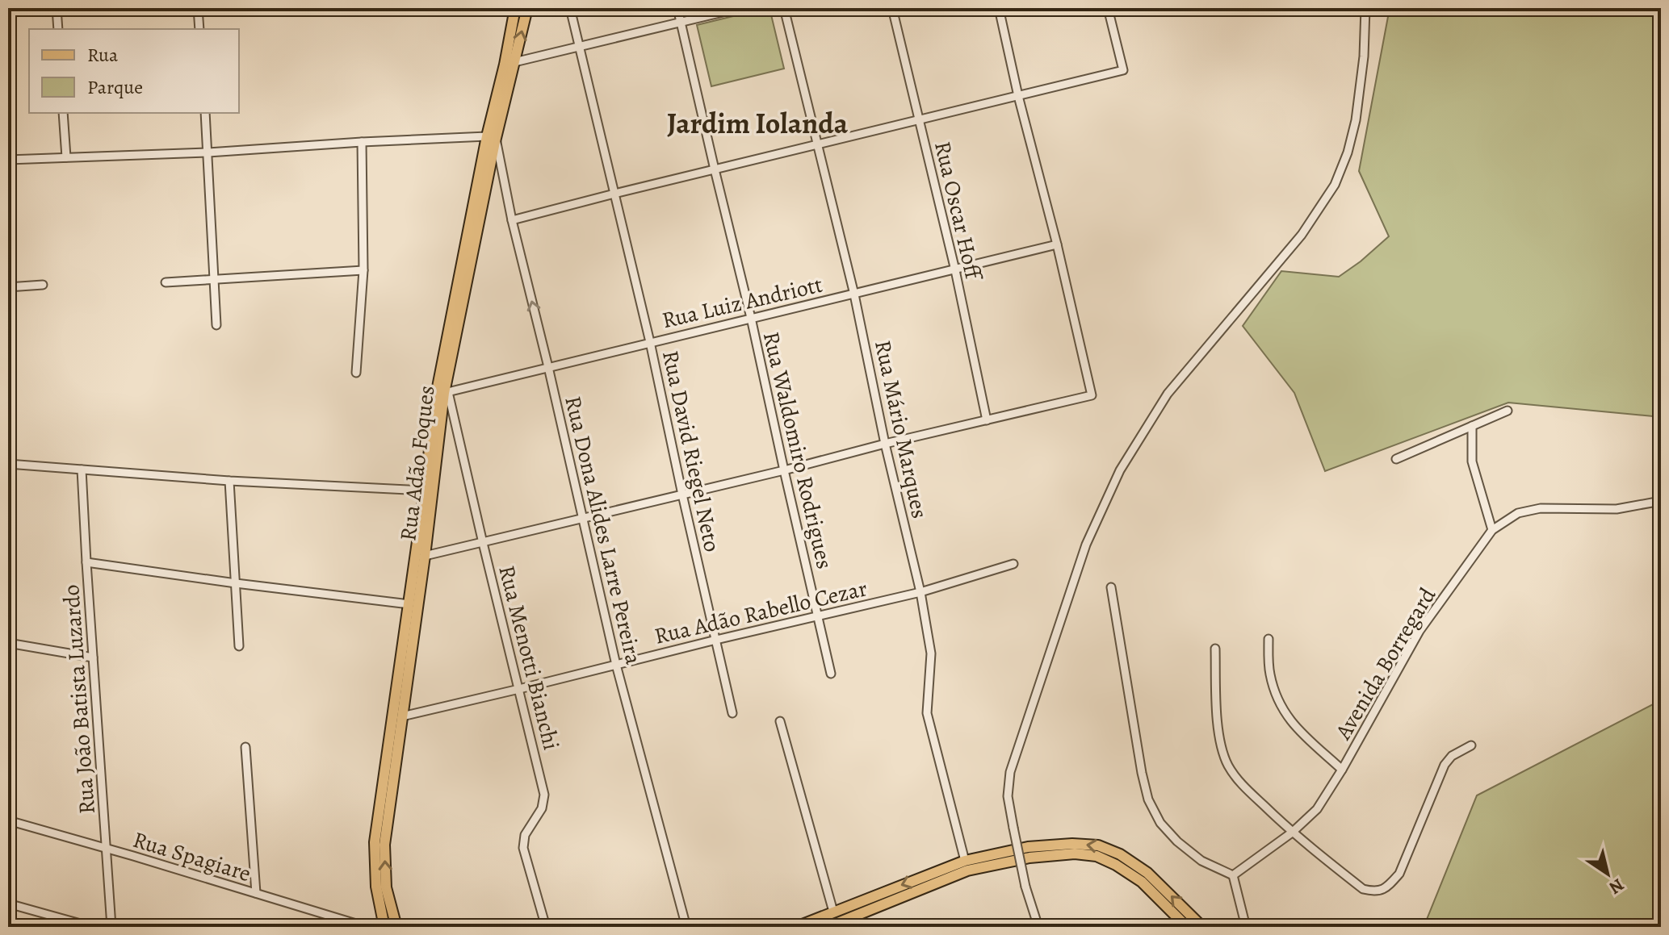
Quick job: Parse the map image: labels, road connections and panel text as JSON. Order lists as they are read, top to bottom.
{
  "streets": {
    "main road": ["Rua Adão Foques"],
    "street": [
      "Rua Oscar Hoff",
      "Rua Luiz Andriott",
      "Rua Mário Marques",
      "Rua Waldomiro Rodrigues",
      "Rua David Riegel Neto",
      "Rua Dona Alides Larre Pereira",
      "Rua Adão Rabello Cezar",
      "Rua Menotti Bianchi",
      "Avenida Borregard",
      "Rua João Batista Luzardo",
      "Rua Spagiare"
    ]
  },
  "crossings": [
    ["Rua Oscar Hoff", "Rua Luiz Andriott"],
    ["Rua Luiz Andriott", "Rua Mário Marques"],
    ["Rua Luiz Andriott", "Rua Waldomiro Rodrigues"],
    ["Rua Luiz Andriott", "Rua David Riegel Neto"],
    ["Rua Luiz Andriott", "Rua Adão Foques"],
    ["Rua Luiz Andriott", "Rua Dona Alides Larre Pereira"],
    ["Rua Luiz Andriott", "Rua Menotti Bianchi"],
    ["Rua Mário Marques", "Rua Adão Rabello Cezar"],
    ["Rua Waldomiro Rodrigues", "Rua Adão Rabello Cezar"],
    ["Rua David Riegel Neto", "Rua Adão Rabello Cezar"],
    ["Rua Adão Foques", "Rua Dona Alides Larre Pereira"],
    ["Rua Adão Foques", "Rua Adão Rabello Cezar"],
    ["Rua Adão Foques", "Rua Menotti Bianchi"],
    ["Rua Dona Alides Larre Pereira", "Rua Adão Rabello Cezar"],
    ["Rua Adão Rabello Cezar", "Rua Menotti Bianchi"],
    ["Rua João Batista Luzardo", "Rua Spagiare"]
  ],
  "districts": ["Jardim Iolanda"],
  "legend": ["Rua", "Parque"],
  "north": "bottom right"
}
